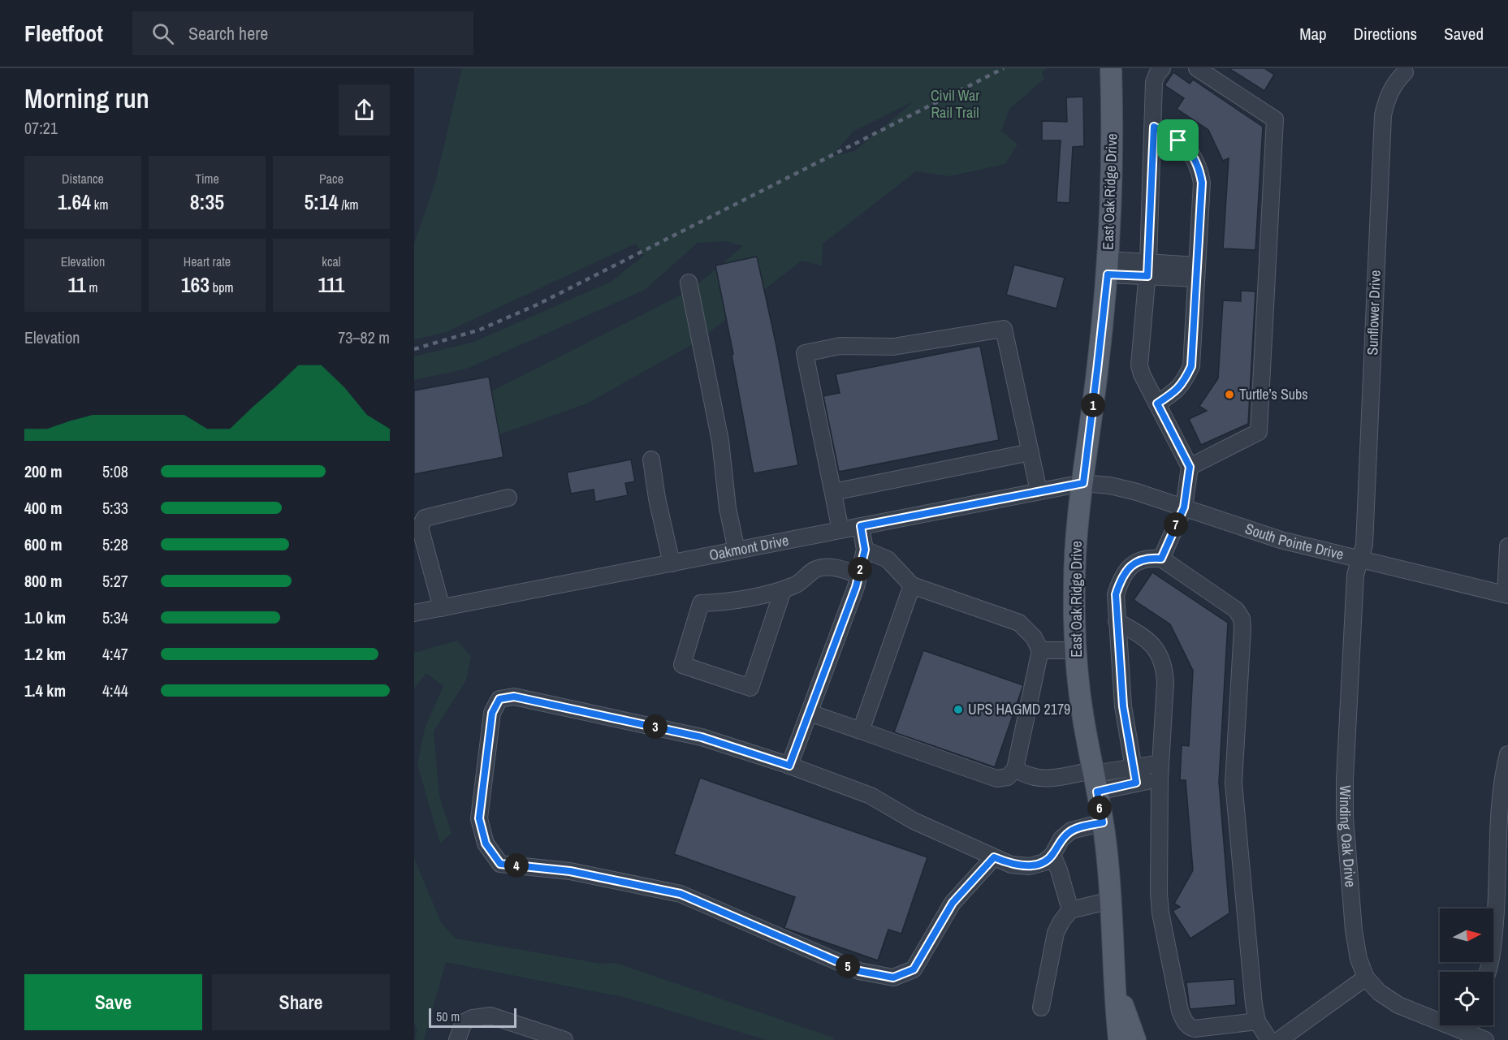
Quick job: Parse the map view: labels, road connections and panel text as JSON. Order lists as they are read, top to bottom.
{
  "streets": {
    "main road": ["East Oak Ridge Drive"],
    "street": [
      "Sunflower Drive",
      "South Pointe Drive",
      "Oakmont Drive",
      "Winding Oak Drive"
    ]
  },
  "crossings": [
    ["East Oak Ridge Drive", "South Pointe Drive"],
    ["East Oak Ridge Drive", "Oakmont Drive"],
    ["Sunflower Drive", "South Pointe Drive"],
    ["Sunflower Drive", "Winding Oak Drive"],
    ["South Pointe Drive", "Oakmont Drive"],
    ["South Pointe Drive", "Winding Oak Drive"]
  ],
  "parks": ["Civil War Rail Trail"],
  "places": ["Turtle’s Subs", "UPS HAGMD 2179"],
  "scale_bar": "50 m",
  "north": "right",
  "page": {
    "header": "Fleetfoot",
    "search": "Search here",
    "nav": ["Map", "Directions", "Saved"],
    "heading": ["Morning run", "07:21"],
    "stats": [
      ["Distance", "1.64 km"],
      ["Time", "8:35"],
      ["Pace", "5:14 /km"],
      ["Elevation", "11 m"],
      ["Heart rate", "163 bpm"],
      ["kcal", "111"]
    ],
    "chart": ["Elevation", "73–82 m"],
    "pins": [
      "1",
      "7",
      "2",
      "3",
      "6",
      "4",
      "5"
    ],
    "list": [
      {
        "name": "200 m",
        "note": "5:08"
      },
      {
        "name": "400 m",
        "note": "5:33"
      },
      {
        "name": "600 m",
        "note": "5:28"
      },
      {
        "name": "800 m",
        "note": "5:27"
      },
      {
        "name": "1.0 km",
        "note": "5:34"
      },
      {
        "name": "1.2 km",
        "note": "4:47"
      },
      {
        "name": "1.4 km",
        "note": "4:44"
      }
    ],
    "buttons": ["Save", "Share"],
    "scale": "50 m"
  }
}
